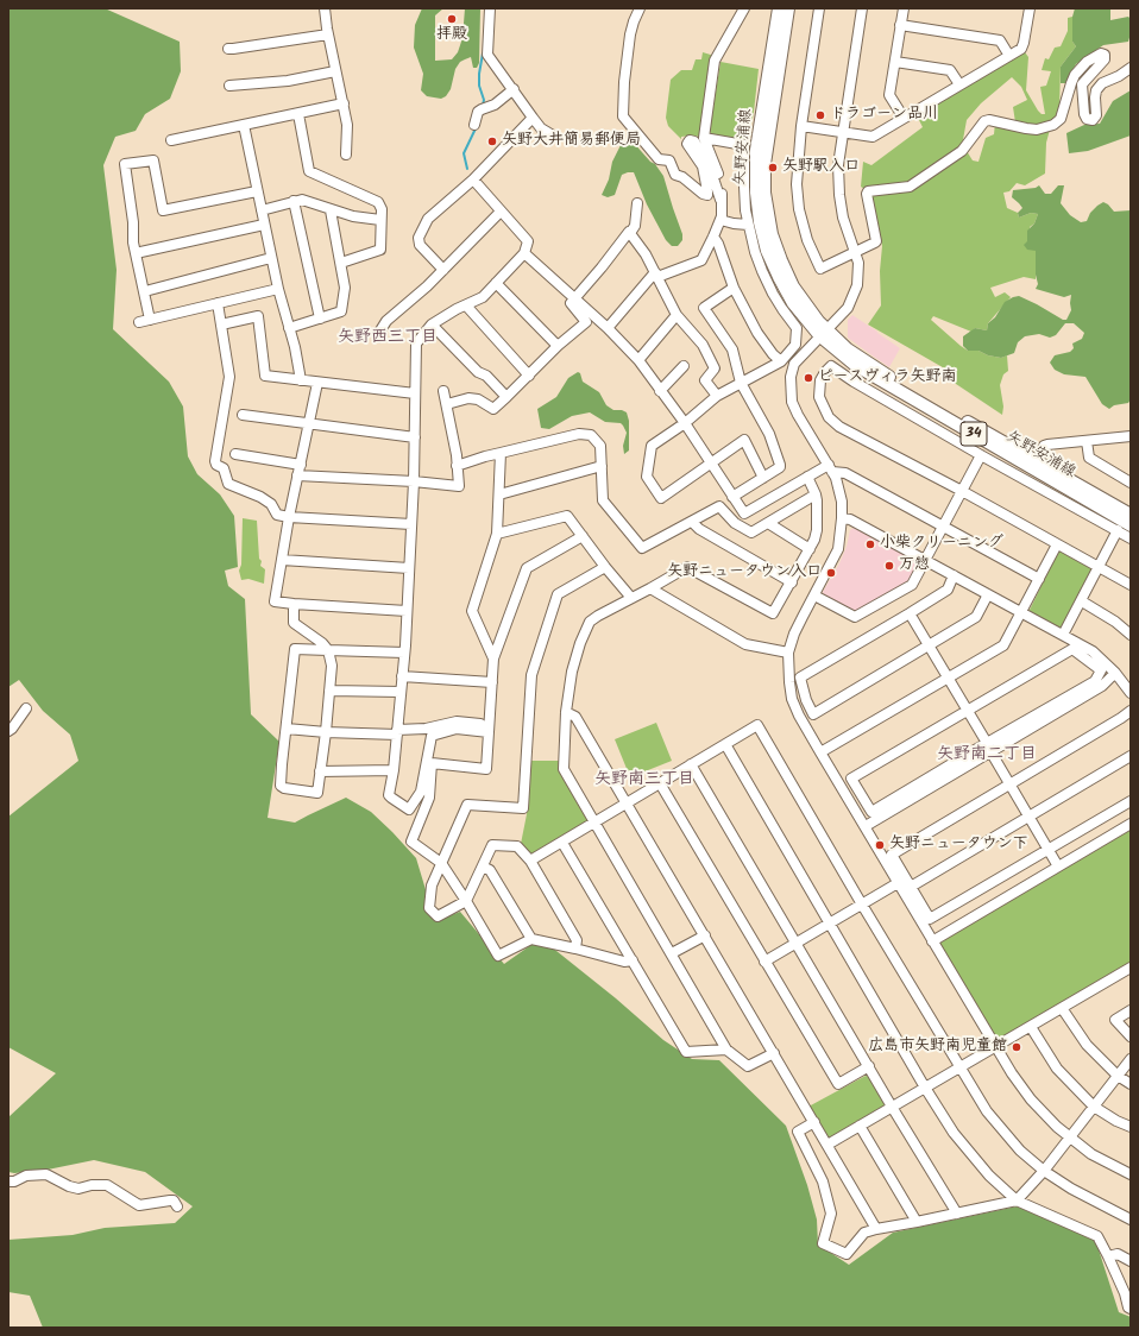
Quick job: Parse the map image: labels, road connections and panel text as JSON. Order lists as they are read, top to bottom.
{
  "streets": {
    "main road": ["矢野安浦線", "34"]
  },
  "districts": ["矢野西三丁目", "矢野南二丁目", "矢野南三丁目"],
  "places": [
    "拝殿",
    "ドラゴーン品川",
    "矢野大井簡易郵便局",
    "矢野駅入口",
    "ピースヴィラ矢野南",
    "小柴クリーニング",
    "万惣",
    "矢野ニュータウン入口",
    "矢野ニュータウン下",
    "広島市矢野南児童館"
  ]
}
